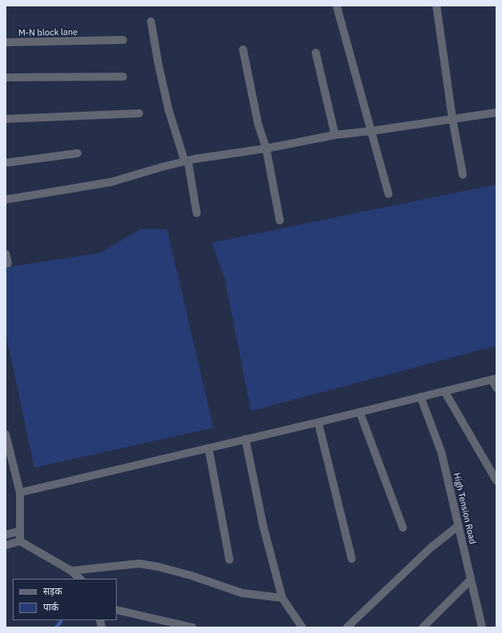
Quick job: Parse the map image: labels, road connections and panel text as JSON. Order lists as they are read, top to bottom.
{
  "streets": {
    "street": ["M-N block lane", "High Tension Road"]
  },
  "legend": ["सड़क", "पार्क"]
}
